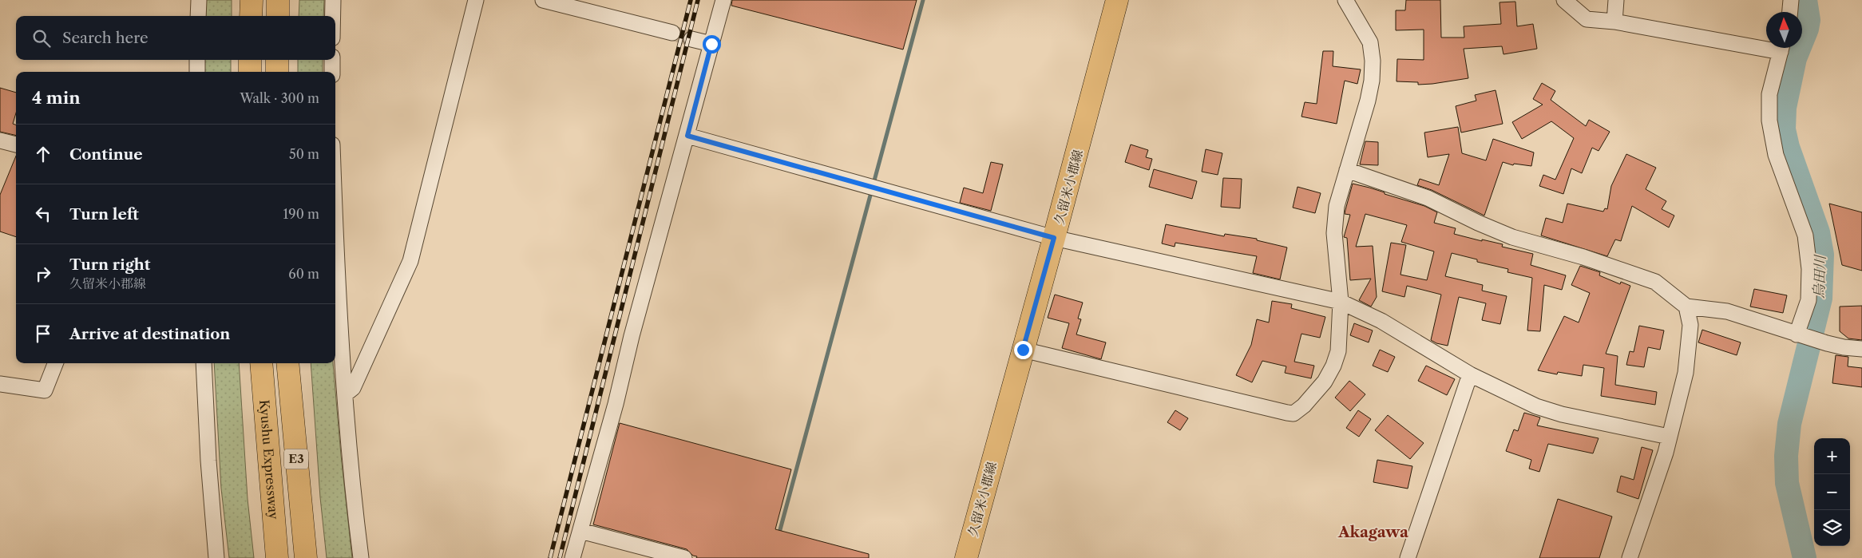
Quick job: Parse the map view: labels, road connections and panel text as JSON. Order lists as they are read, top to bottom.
{
  "streets": {
    "main road": ["久留米小郡線", "Kyushu Expressway", "E3"]
  },
  "districts": ["Akagawa"],
  "water": ["烏田川"],
  "north": "top",
  "page": {
    "search": "Search here",
    "heading": ["4 min", "Walk · 300 m"],
    "list": [
      ["Continue", "50 m"],
      ["Turn left", "190 m"],
      ["Turn right", "久留米小郡線", "60 m"],
      "Arrive at destination"
    ],
    "map_buttons": ["+", "−"]
  }
}
